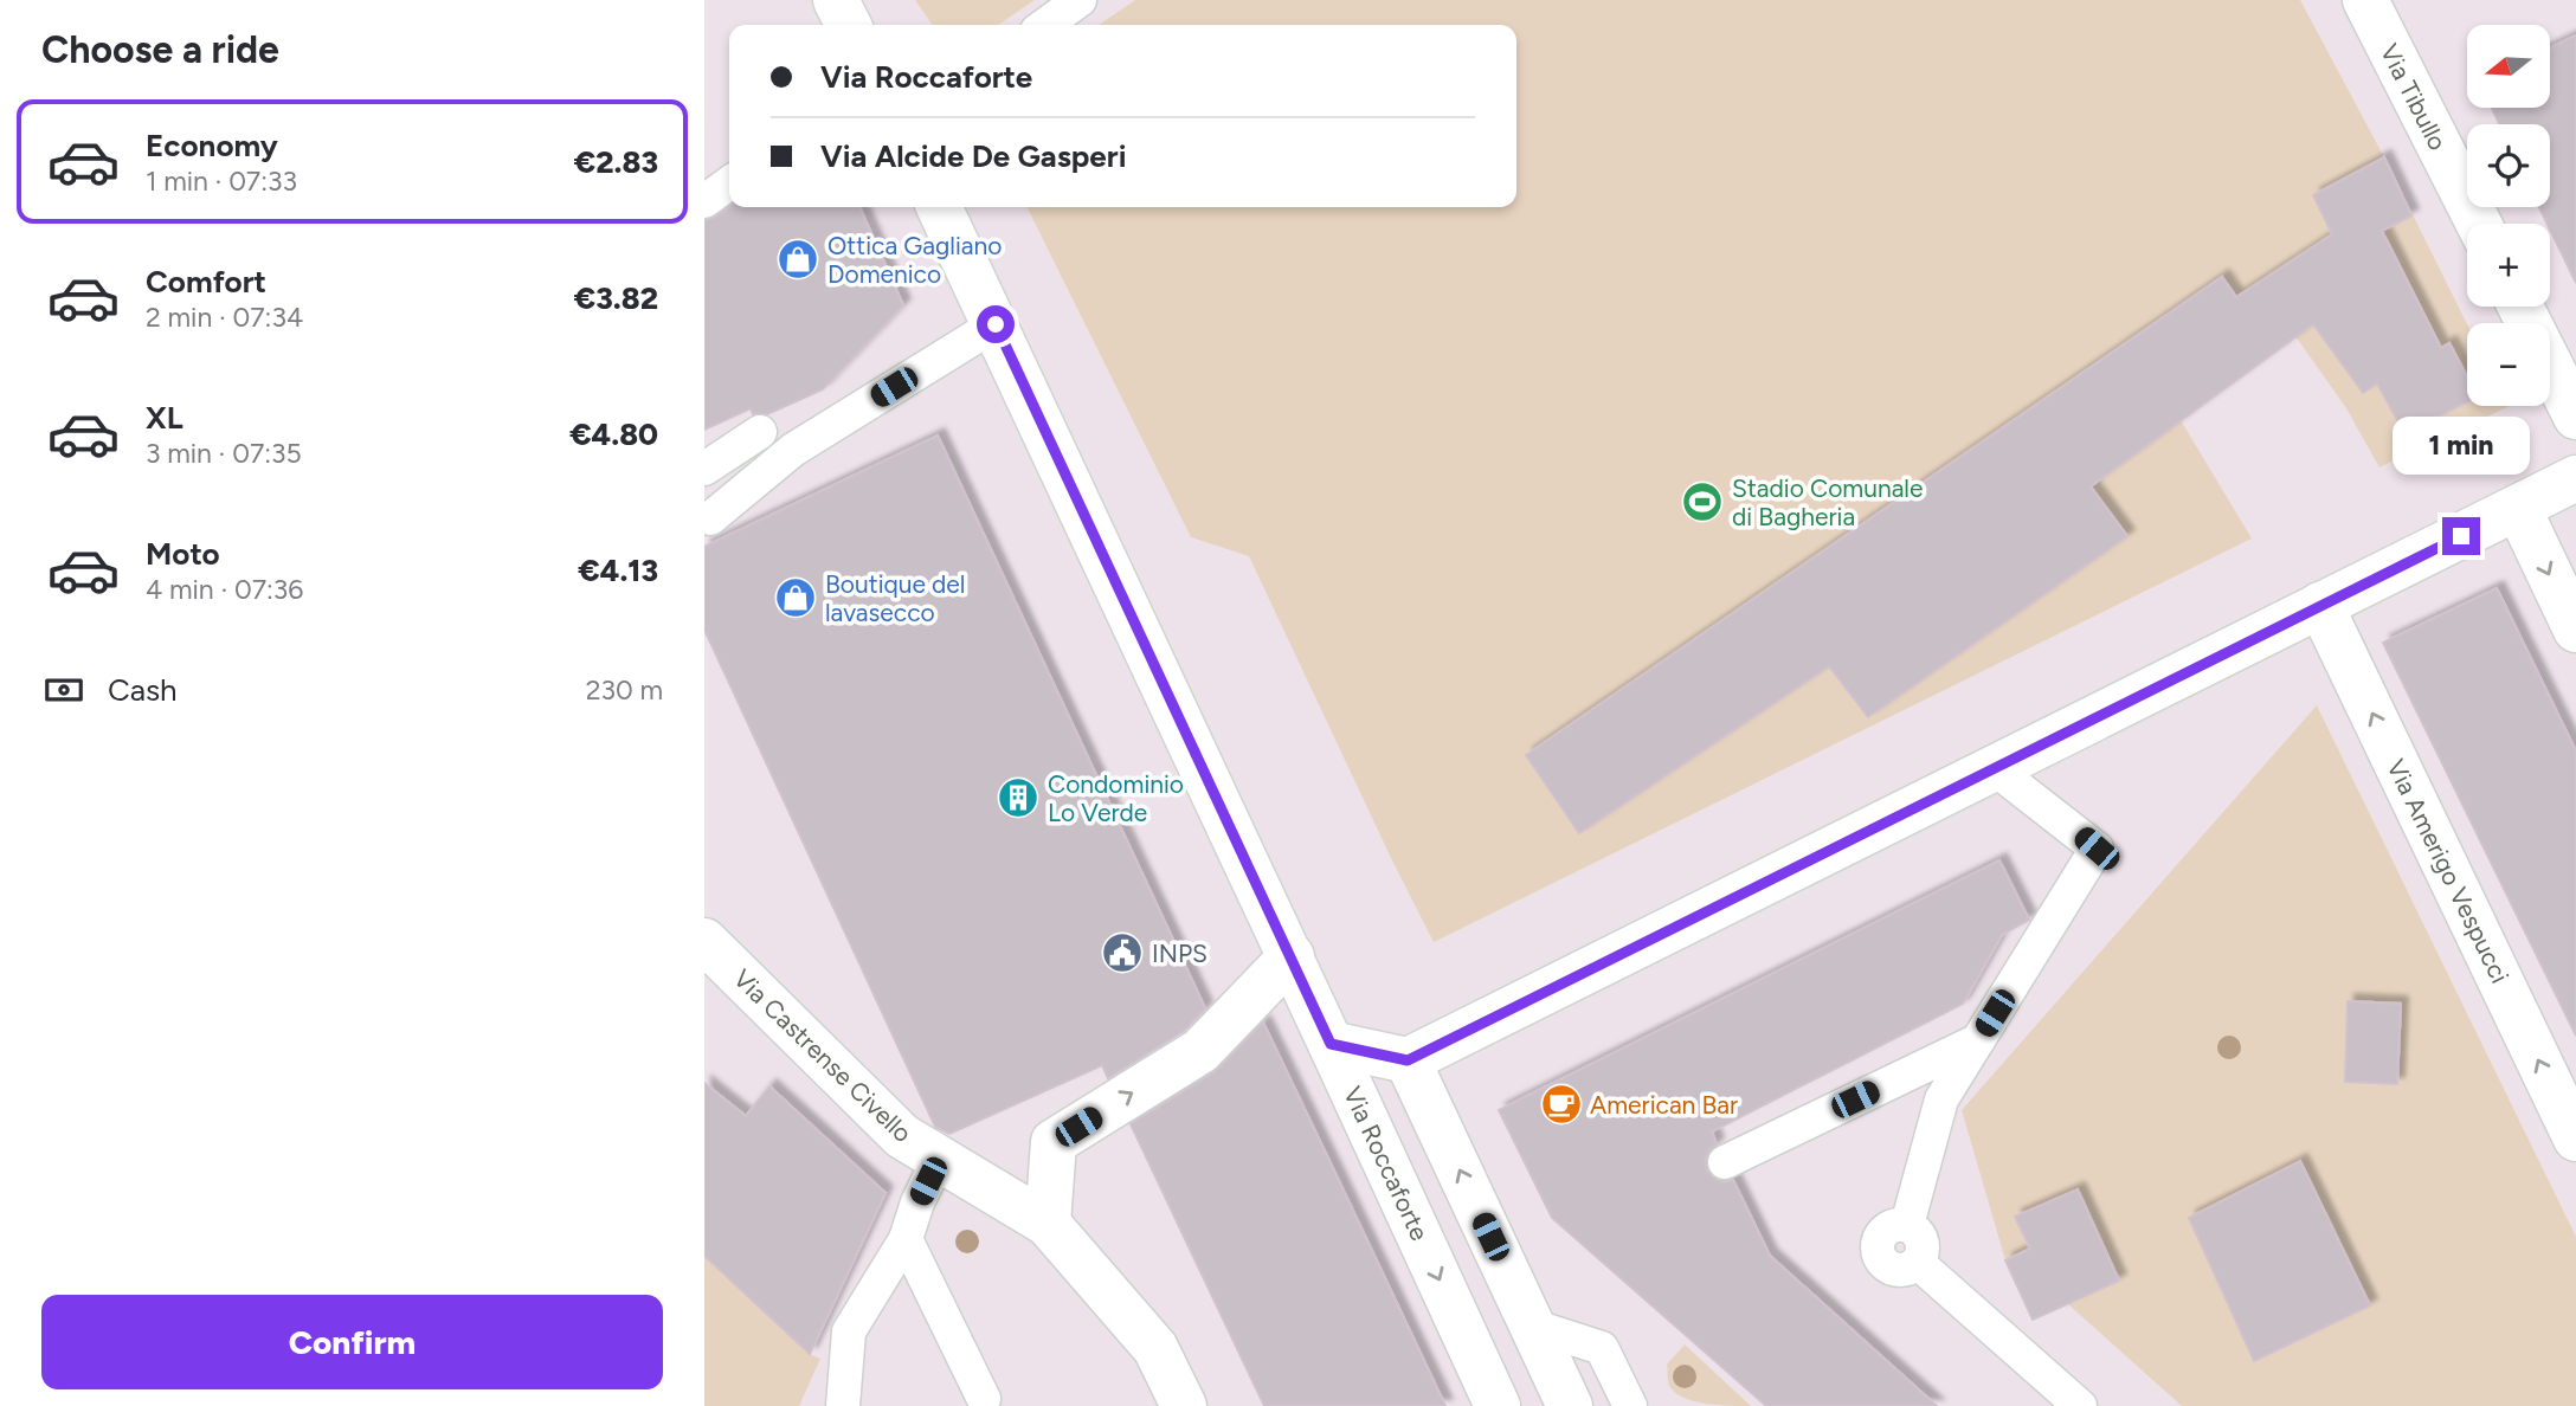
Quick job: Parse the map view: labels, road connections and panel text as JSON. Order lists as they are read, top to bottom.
{
  "streets": {
    "street": [
      "Via Tibullo",
      "Via Amerigo Vespucci",
      "Via Castrense Civello",
      "Via Roccaforte"
    ]
  },
  "one_way": ["Via Amerigo Vespucci"],
  "places": {
    "shop": ["Ottica Gagliano Domenico", "Boutique del lavasecco"],
    "sports": ["Stadio Comunale di Bagheria"],
    "building": ["Condominio Lo Verde"],
    "public building": ["INPS"],
    "cafe": ["American Bar"]
  },
  "north": "left",
  "page": {
    "heading": "Choose a ride",
    "map_buttons": ["+", "−"],
    "banner": ["Via Roccaforte", "Via Alcide De Gasperi"],
    "list": [
      {
        "name": "Economy",
        "note": "1 min · 07:33",
        "value": "€2.83"
      },
      {
        "name": "Comfort",
        "note": "2 min · 07:34",
        "value": "€3.82"
      },
      {
        "name": "XL",
        "note": "3 min · 07:35",
        "value": "€4.80"
      },
      {
        "name": "Moto",
        "note": "4 min · 07:36",
        "value": "€4.13"
      }
    ],
    "bubble": "1 min",
    "pay": ["Cash", "230 m"],
    "buttons": "Confirm"
  }
}
